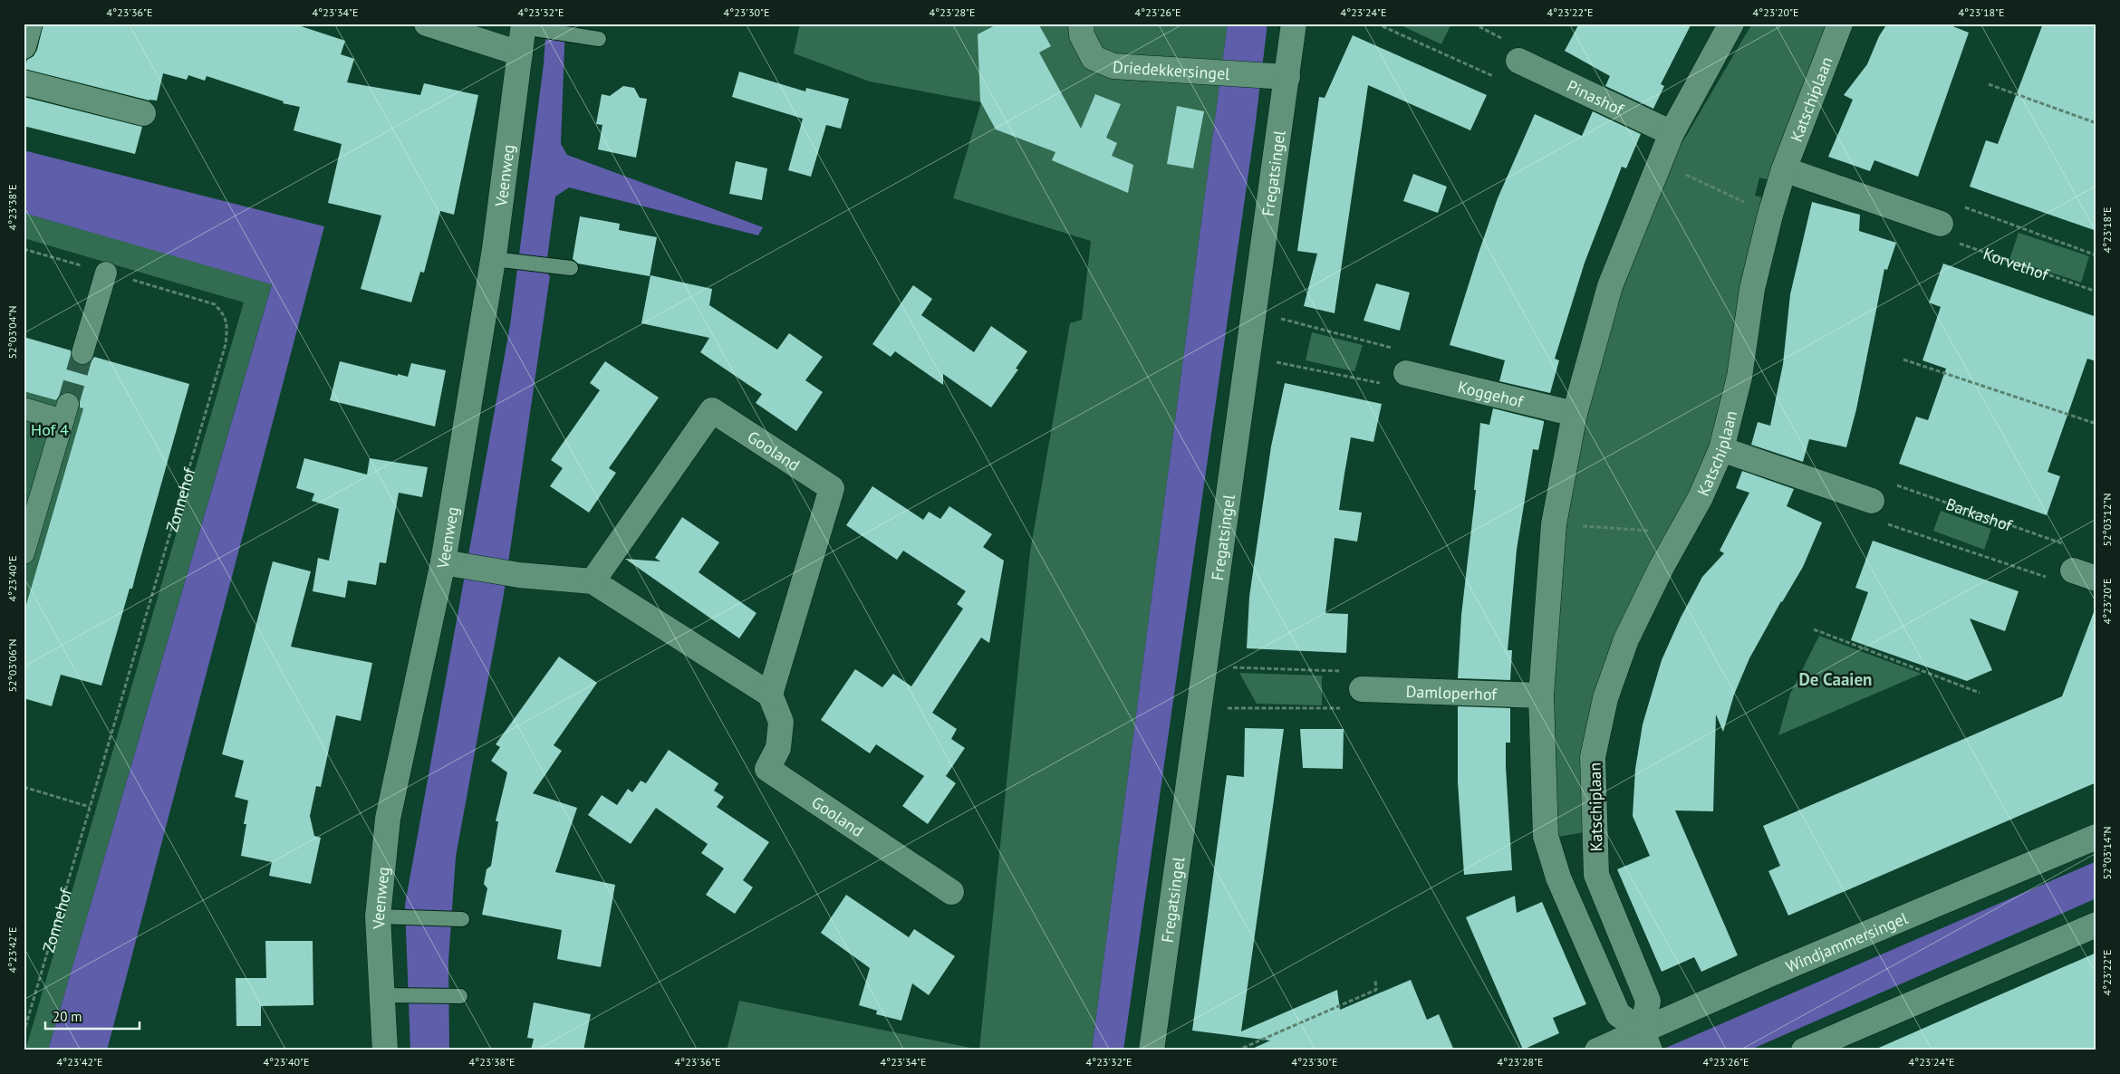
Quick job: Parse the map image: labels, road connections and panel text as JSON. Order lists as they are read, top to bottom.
{
  "streets": {
    "street": [
      "Driedekkersingel",
      "Pinashof",
      "Katschiplaan",
      "Fregatsingel",
      "Veenweg",
      "Koggehof",
      "Gooland",
      "Damloperhof",
      "Windjammersingel"
    ],
    "path": ["Korvethof", "Zonnehof", "Barkashof"]
  },
  "crossings": [
    ["Driedekkersingel", "Fregatsingel"],
    ["Katschiplaan", "Windjammersingel"]
  ],
  "districts": ["De Caaien"],
  "parks": ["Hof 4"],
  "scale_bar": "20 m",
  "coordinates": [
    "4°23'36\"E",
    "4°23'34\"E",
    "4°23'32\"E",
    "4°23'30\"E",
    "4°23'28\"E",
    "4°23'26\"E",
    "4°23'24\"E",
    "4°23'22\"E",
    "4°23'20\"E",
    "4°23'18\"E",
    "4°23'38\"E",
    "52°03'04\"N",
    "52°03'12\"N",
    "4°23'40\"E",
    "52°03'06\"N",
    "52°03'14\"N",
    "4°23'42\"E"
  ]
}
